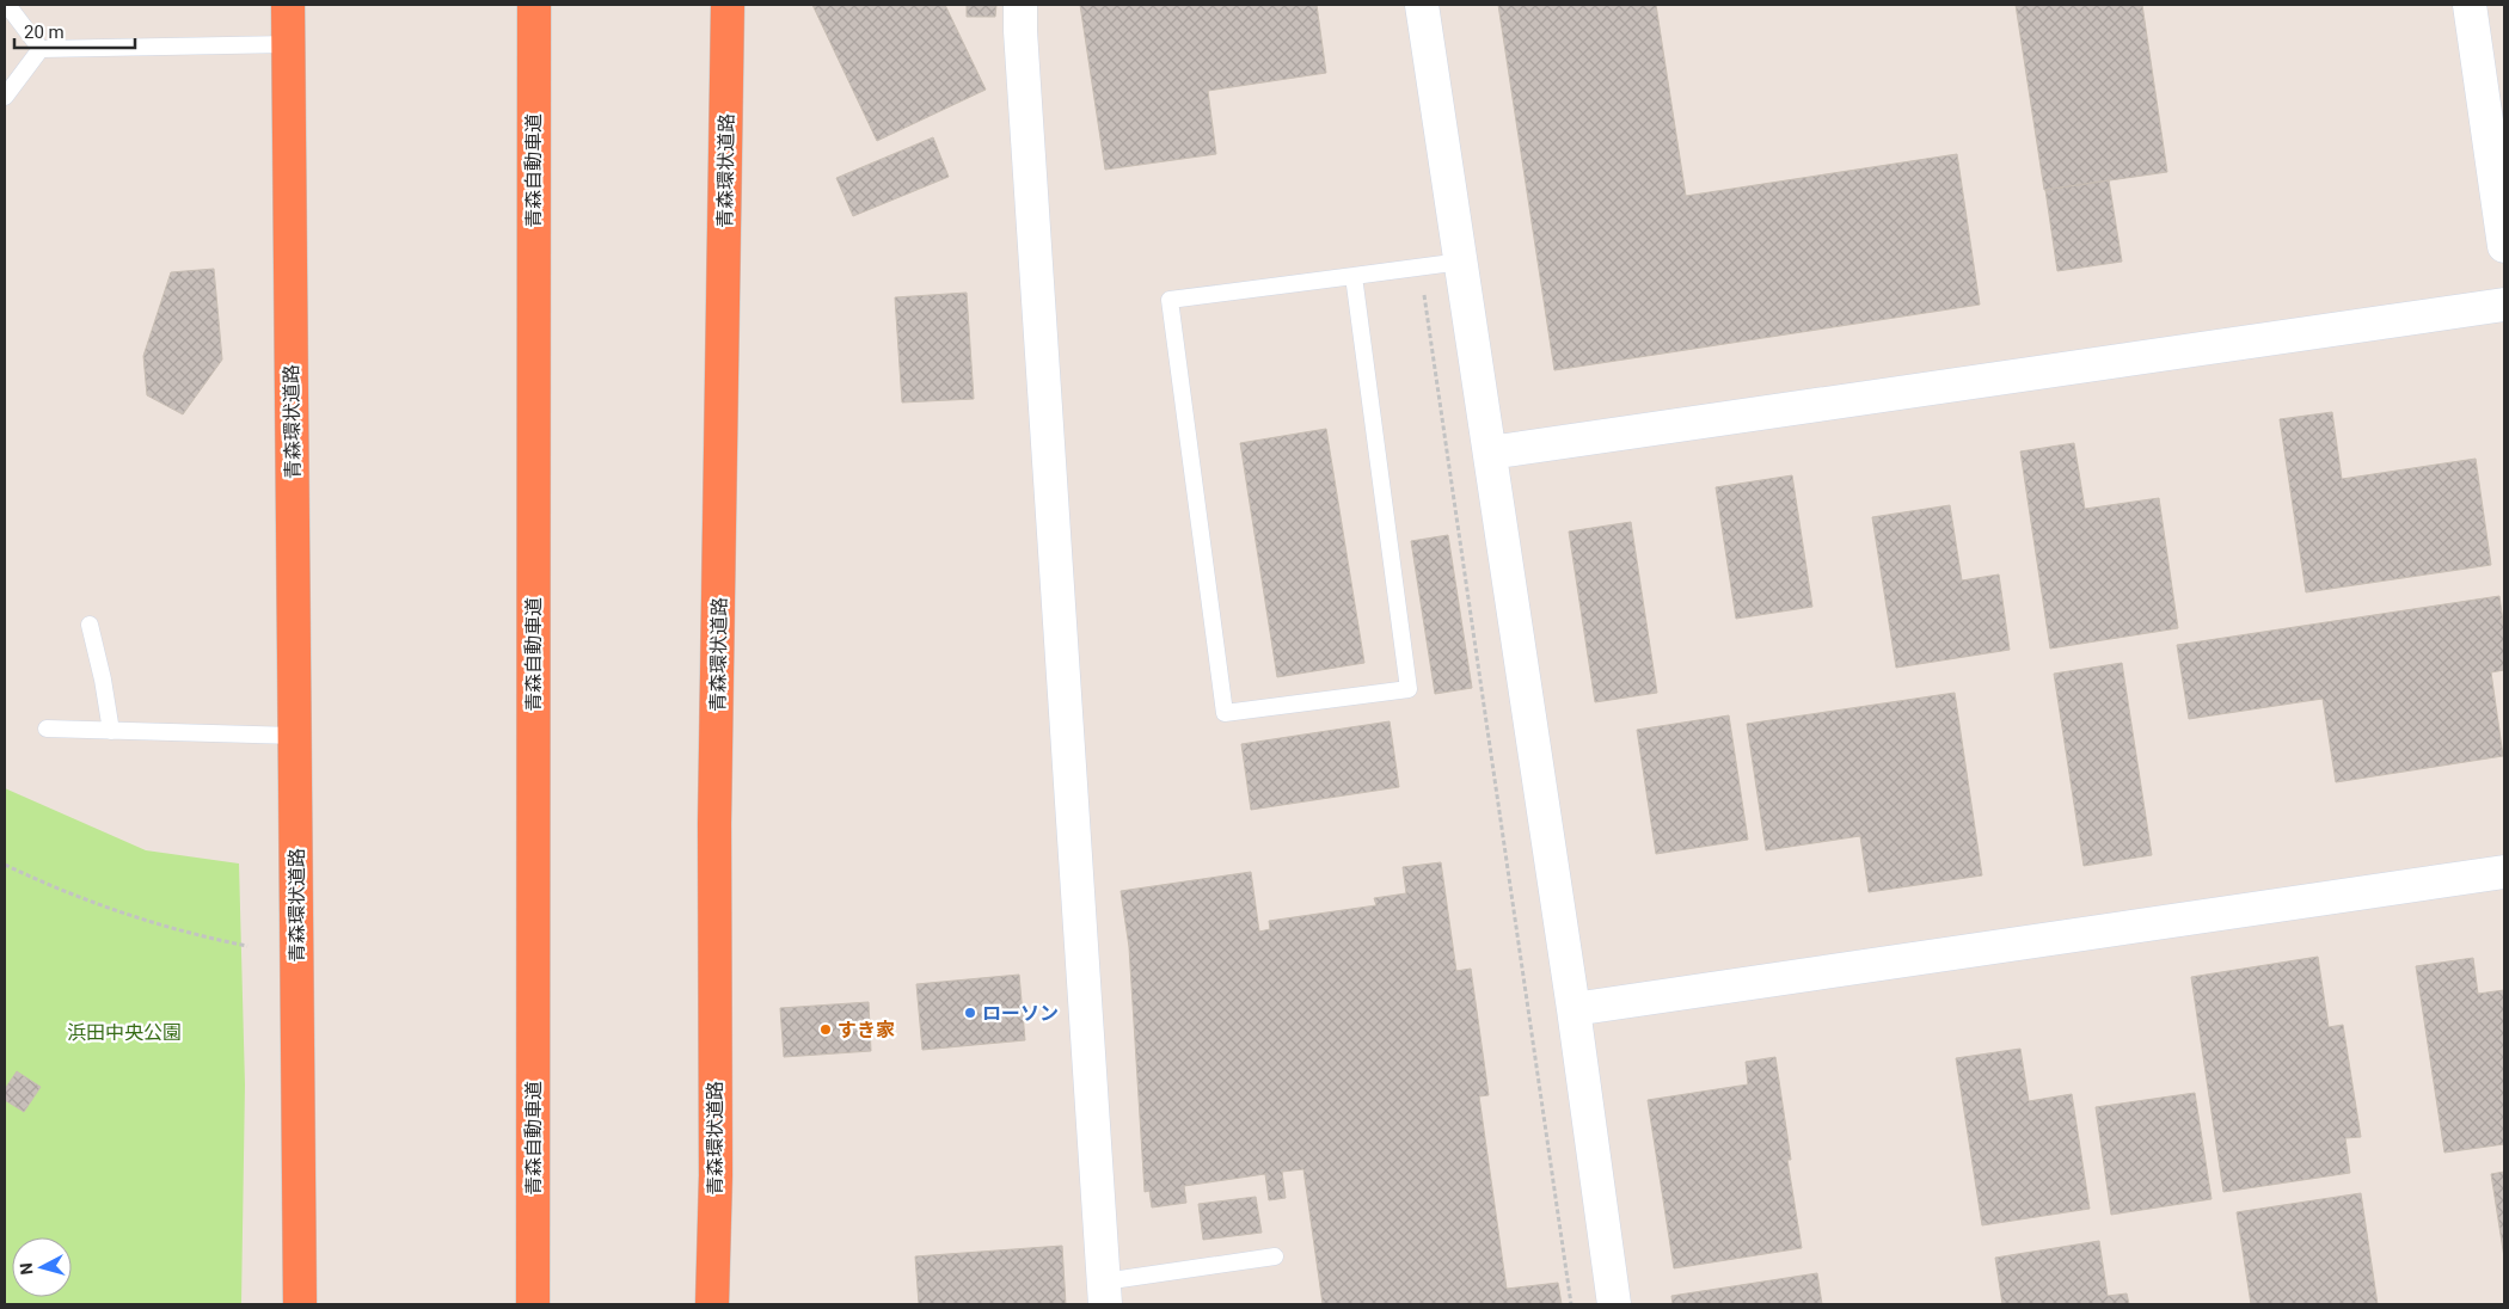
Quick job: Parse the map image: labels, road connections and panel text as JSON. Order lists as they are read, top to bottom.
{
  "streets": {
    "highway": ["青森自動車道", "青森環状道路"]
  },
  "parks": ["浜田中央公園"],
  "places": ["ローソン", "すき家"],
  "scale_bar": "20 m",
  "north": "left"
}
